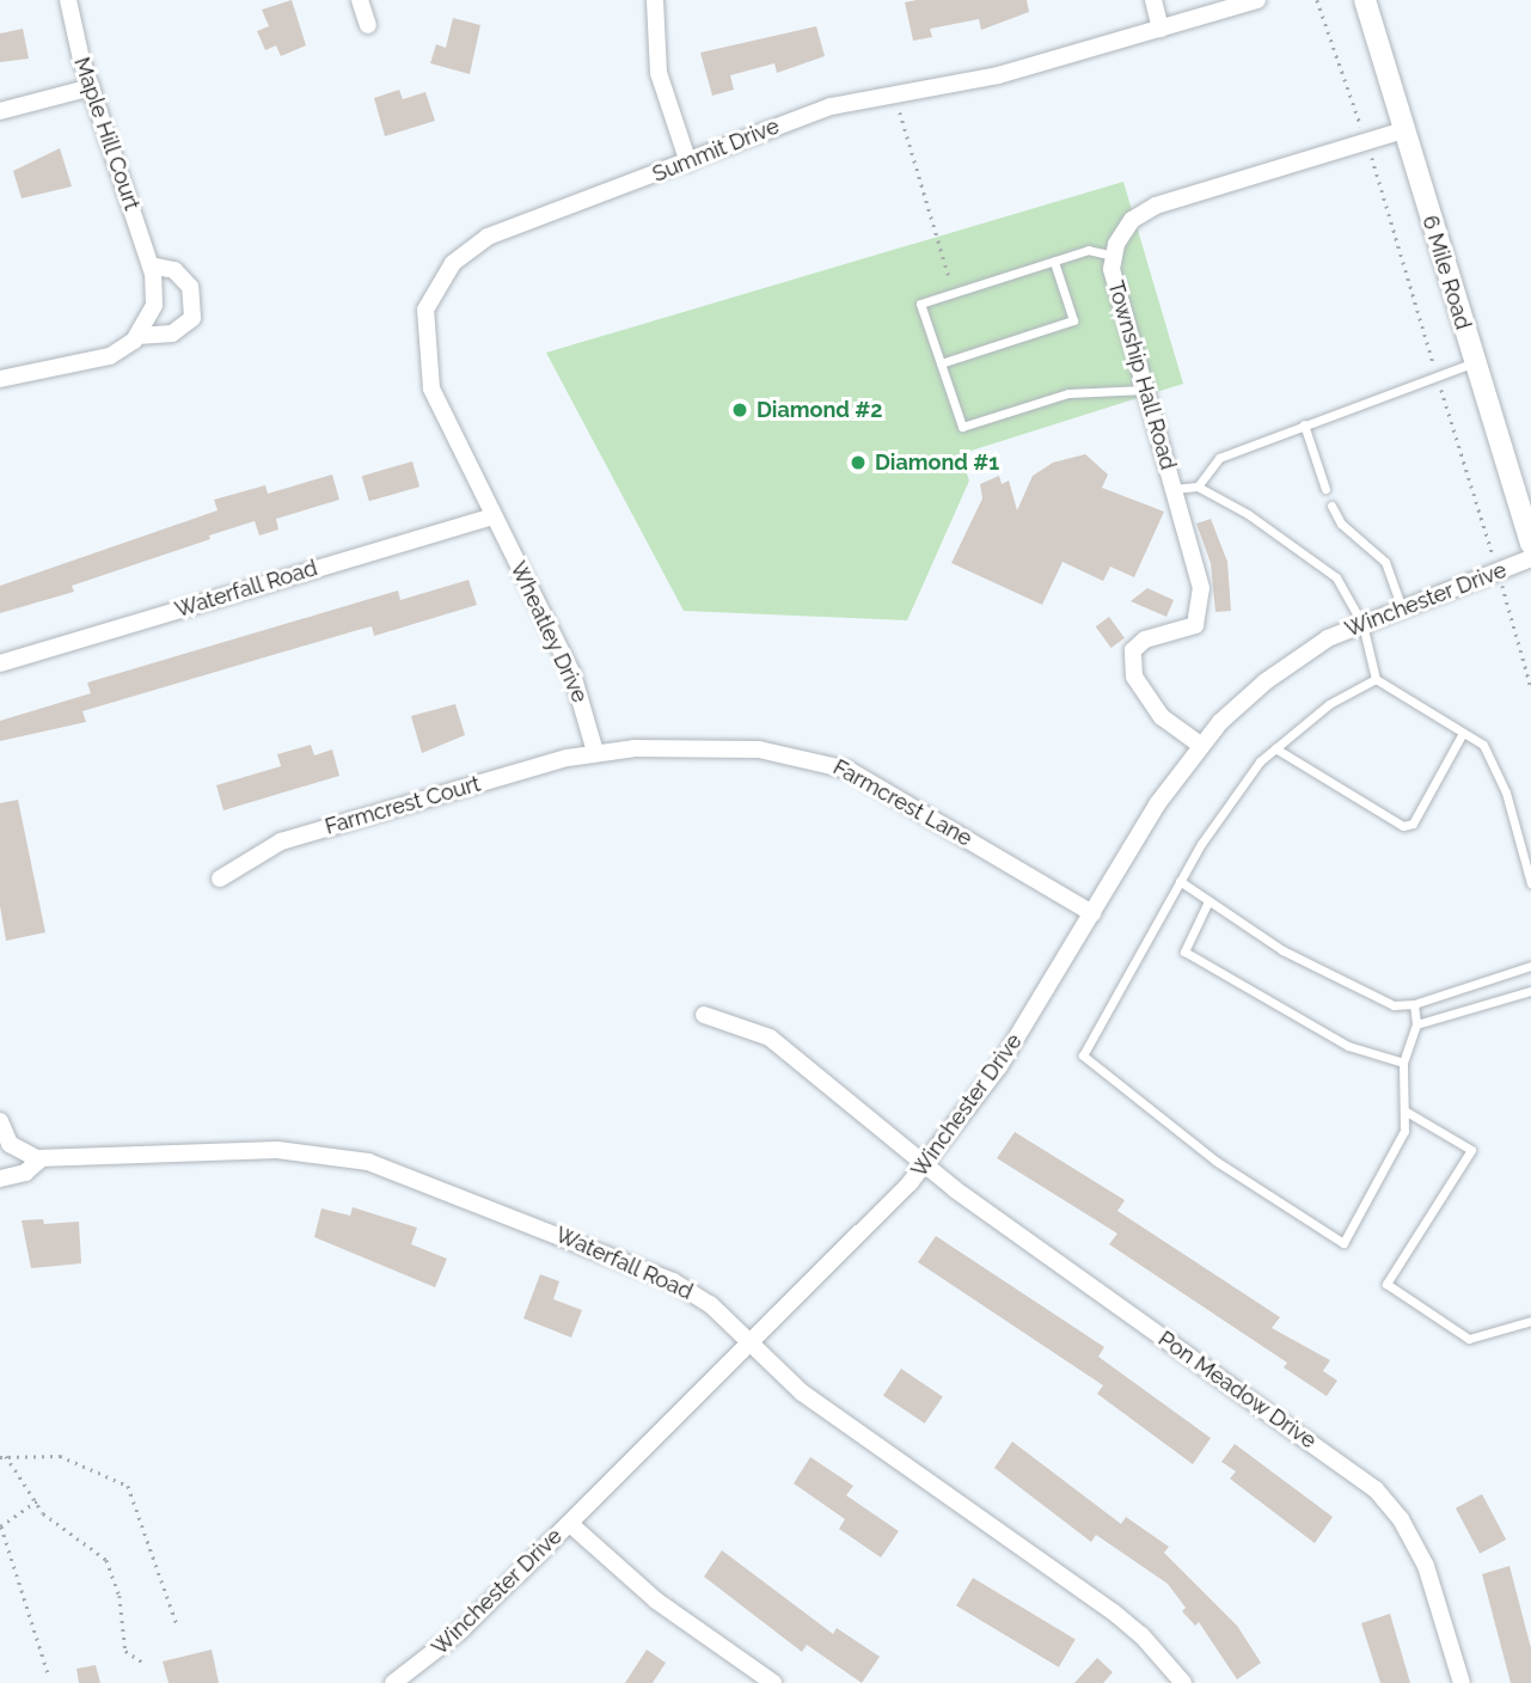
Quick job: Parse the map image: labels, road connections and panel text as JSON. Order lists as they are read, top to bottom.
{
  "streets": {
    "street": [
      "Maple Hill Court",
      "Summit Drive",
      "6 Mile Road",
      "Township Hall Road",
      "Waterfall Road",
      "Winchester Drive",
      "Wheatley Drive",
      "Farmcrest Lane",
      "Farmcrest Court",
      "Pon Meadow Drive"
    ]
  },
  "crossings": [
    ["Summit Drive", "Waterfall Road"],
    ["Summit Drive", "Wheatley Drive"],
    ["6 Mile Road", "Township Hall Road"],
    ["Township Hall Road", "Winchester Drive"],
    ["Waterfall Road", "Winchester Drive"],
    ["Waterfall Road", "Wheatley Drive"],
    ["Winchester Drive", "Farmcrest Lane"],
    ["Winchester Drive", "Pon Meadow Drive"],
    ["Wheatley Drive", "Farmcrest Lane"],
    ["Wheatley Drive", "Farmcrest Court"],
    ["Farmcrest Lane", "Farmcrest Court"]
  ],
  "places": ["Diamond #2", "Diamond #1"]
}
